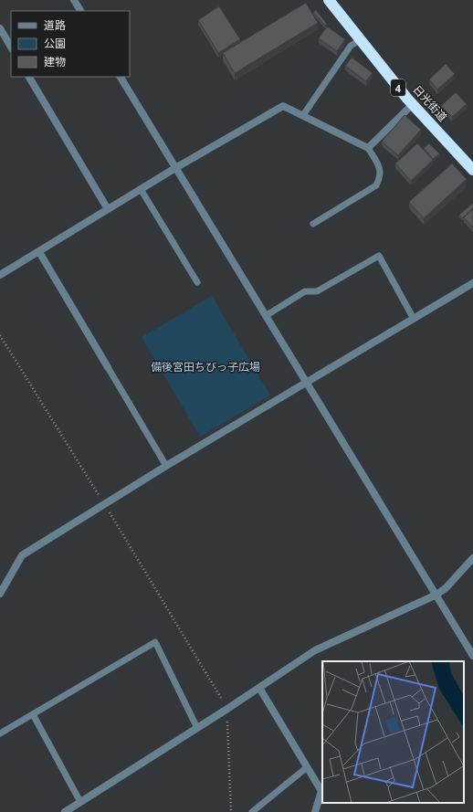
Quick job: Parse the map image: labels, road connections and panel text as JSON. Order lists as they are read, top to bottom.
{
  "streets": {
    "highway": ["4", "日光街道"]
  },
  "parks": ["備後宮田ちびっ子広場"],
  "legend": ["道路", "公園", "建物"]
}
